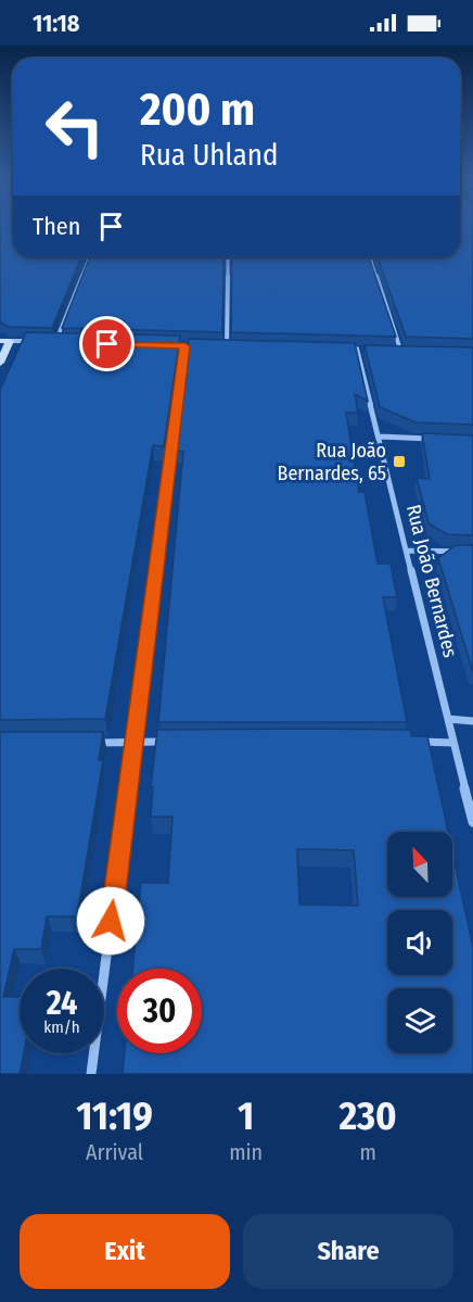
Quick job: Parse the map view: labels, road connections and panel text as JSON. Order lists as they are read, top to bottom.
{
  "streets": {
    "street": ["Rua João Bernardes"]
  },
  "places": {
    "transit": ["Rua João Bernardes, 65"]
  },
  "north": "top left",
  "page": {
    "status": "11:18",
    "turn": ["200 m", "Rua Uhland"],
    "then": "Then",
    "speed": "24 km/h",
    "limit": "30",
    "eta": [
      "11:19",
      "Arrival",
      "1",
      "min",
      "230",
      "m"
    ],
    "buttons": ["Exit", "Share"]
  }
}
